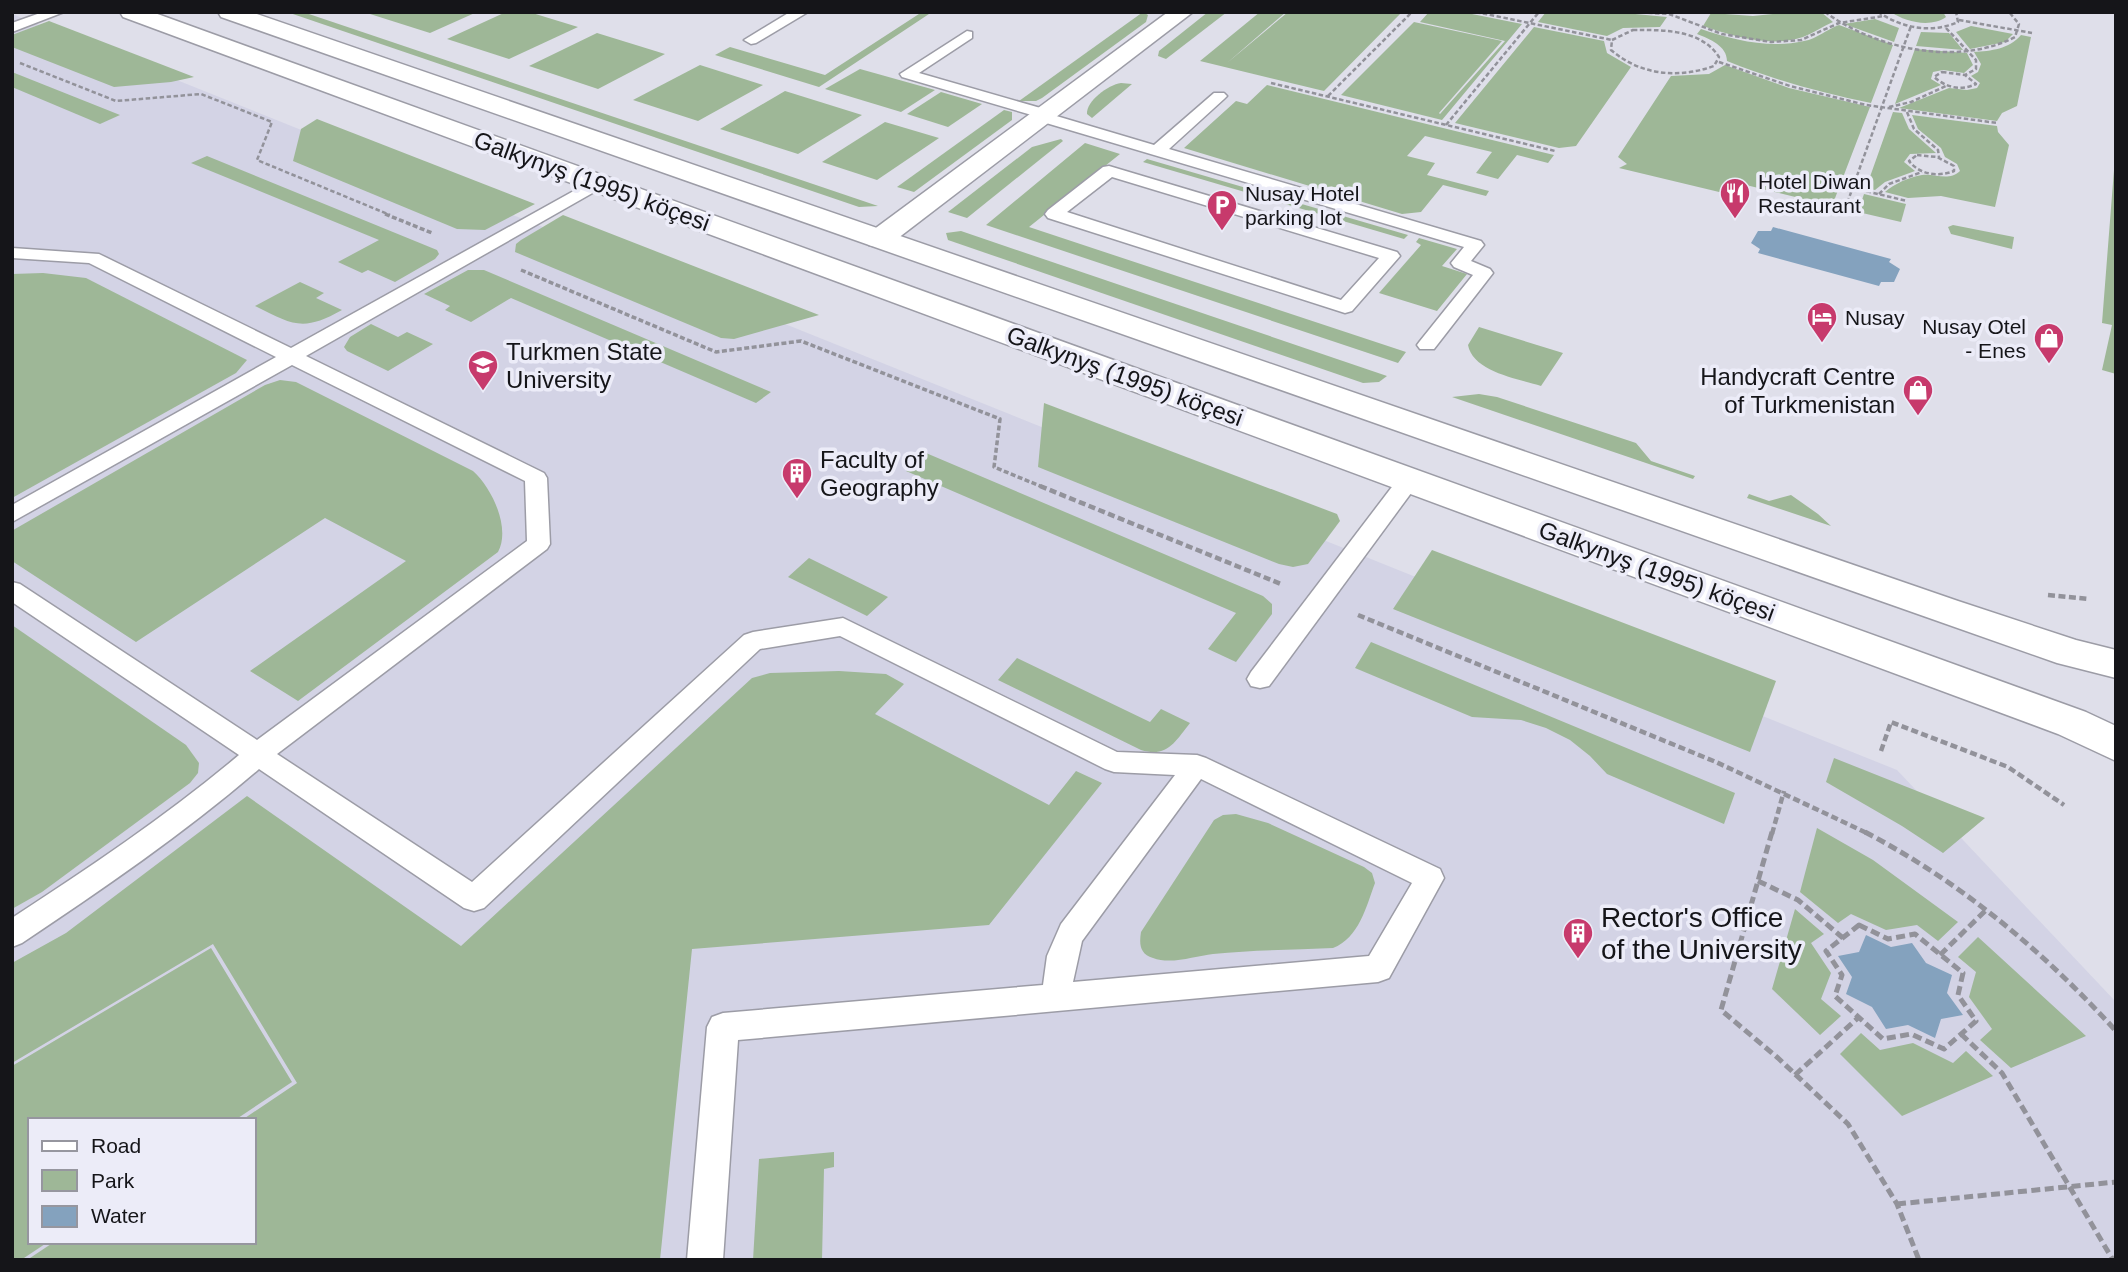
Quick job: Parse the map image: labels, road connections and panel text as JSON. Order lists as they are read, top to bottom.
{
  "streets": {
    "main road": ["Galkynyş (1995) köçesi"]
  },
  "places": {
    "restaurant": ["Hotel Diwan Restaurant"],
    "parking": ["Nusay Hotel parking lot"],
    "hotel": ["Nusay"],
    "shop": ["Nusay Otel - Enes", "Handycraft Centre of Turkmenistan"],
    "school or university": ["Turkmen State University"],
    "building": ["Faculty of Geography", "Rector's Office of the University"]
  },
  "legend": ["Road", "Park", "Water"]
}
